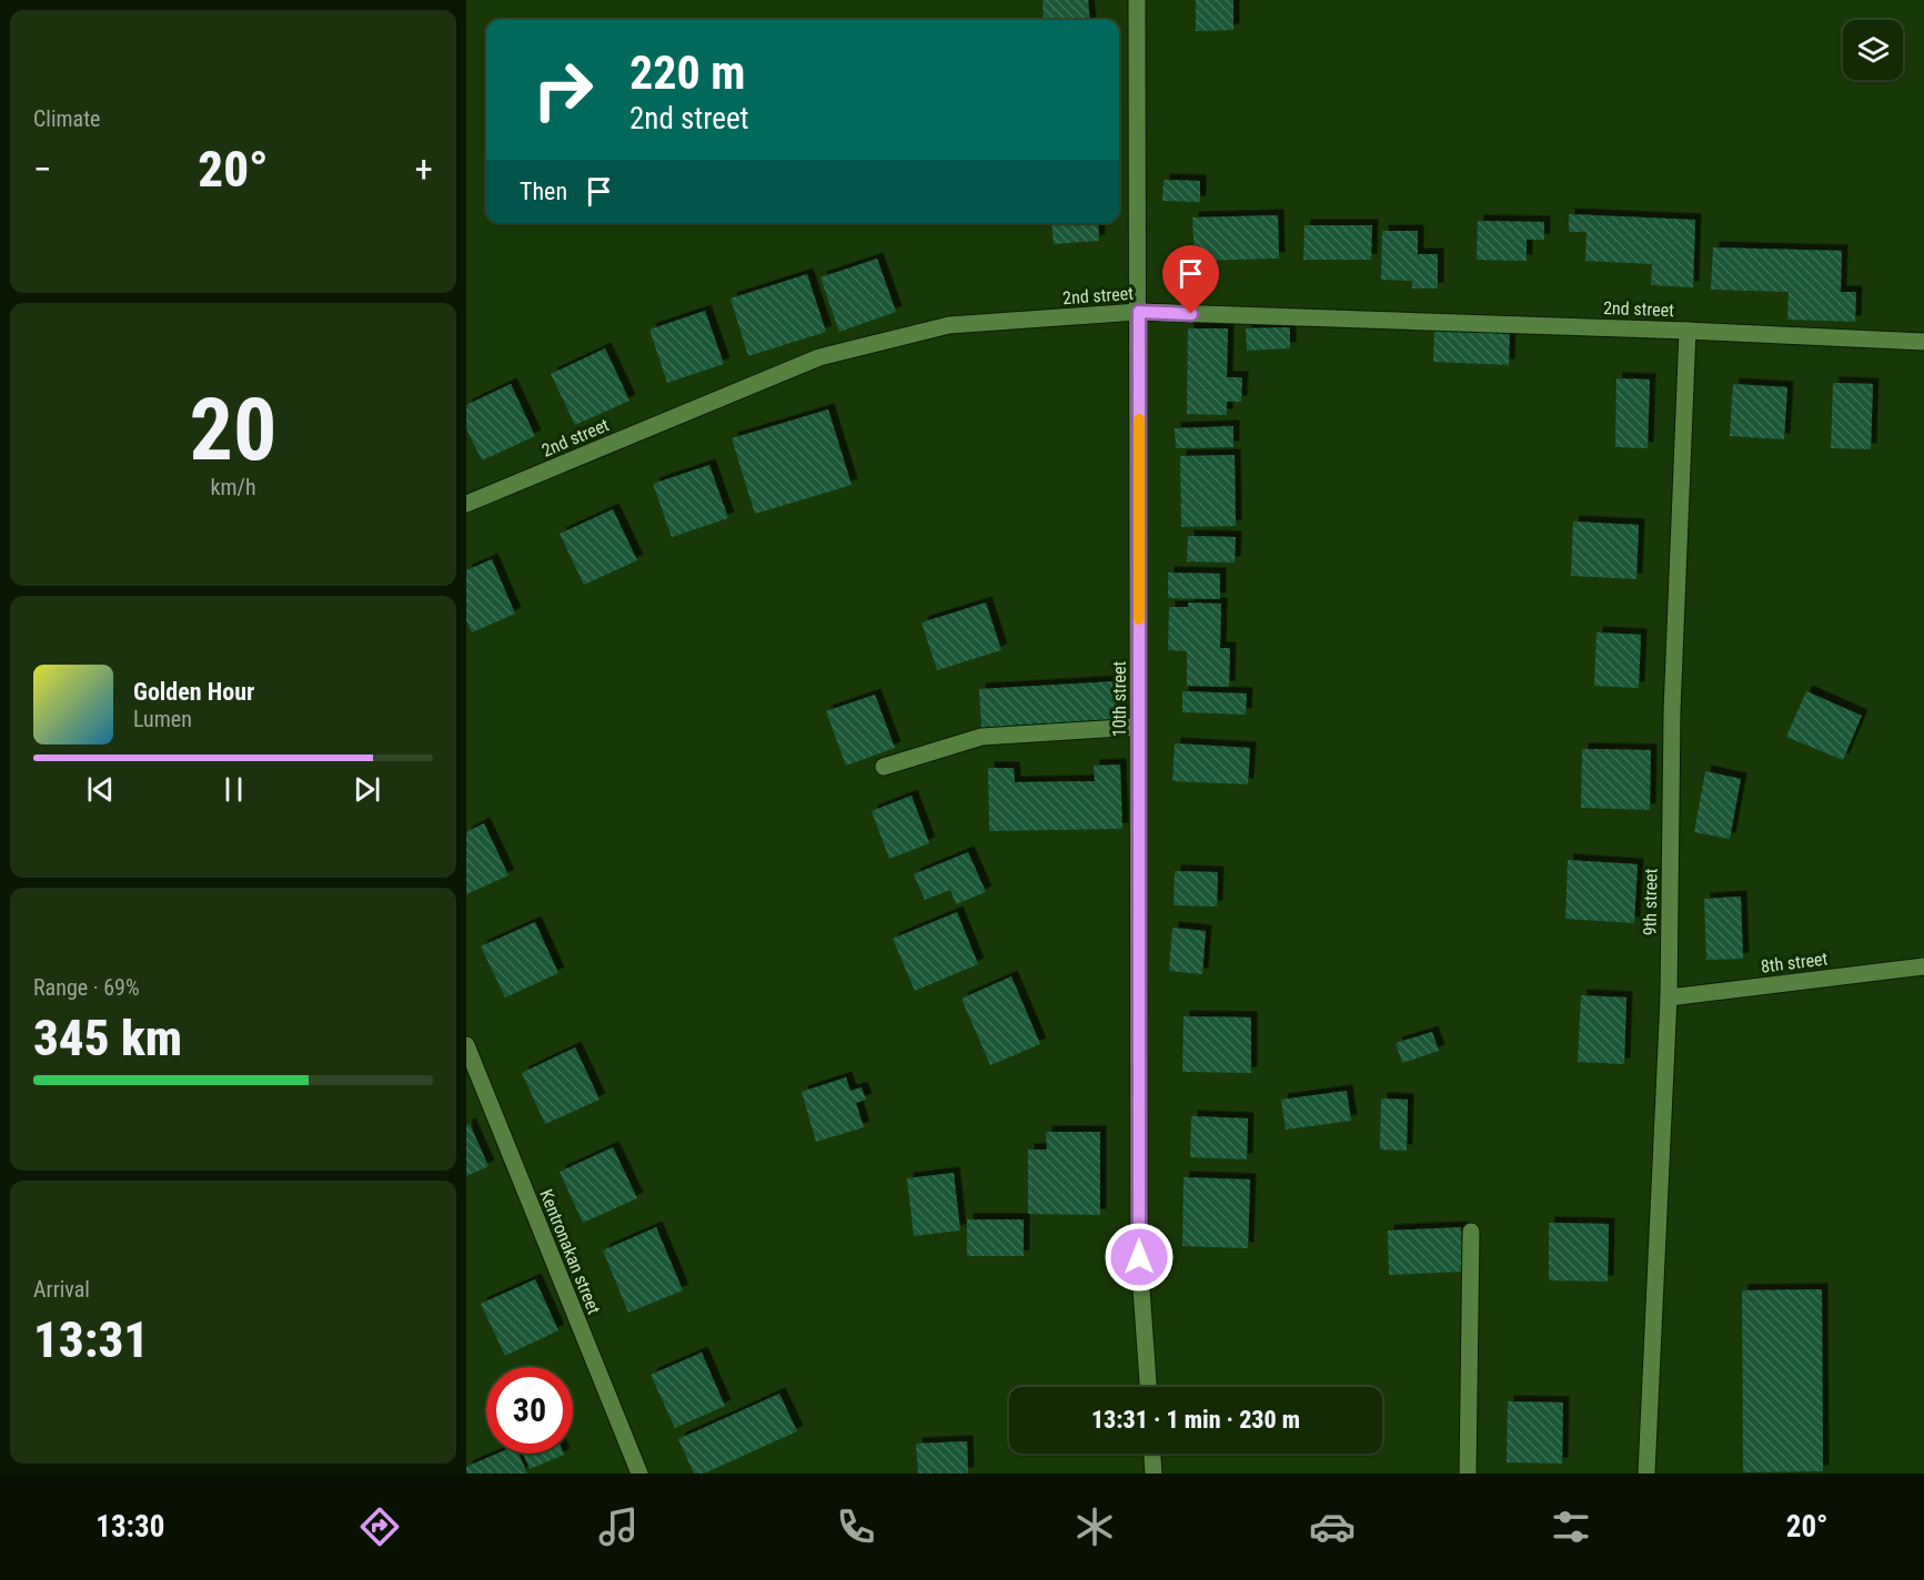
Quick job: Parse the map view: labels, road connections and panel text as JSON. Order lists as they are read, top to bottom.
{
  "streets": {
    "street": [
      "2nd street",
      "10th street",
      "9th street",
      "8th street",
      "Kentronakan street"
    ]
  },
  "crossings": [
    ["2nd street", "10th street"],
    ["2nd street", "9th street"],
    ["9th street", "8th street"]
  ],
  "page": {
    "tile": [
      "Climate",
      ["20", "km/h"],
      ["Range · 69%", "345 km"],
      ["Arrival", "13:31"]
    ],
    "turn": ["220 m", "2nd street"],
    "heat": ["−", "20°", "+"],
    "then": "Then",
    "song": ["Golden Hour", "Lumen"],
    "limit": "30",
    "trip": "13:31 · 1 min · 230 m",
    "tabs": ["13:30", "20°"]
  }
}
